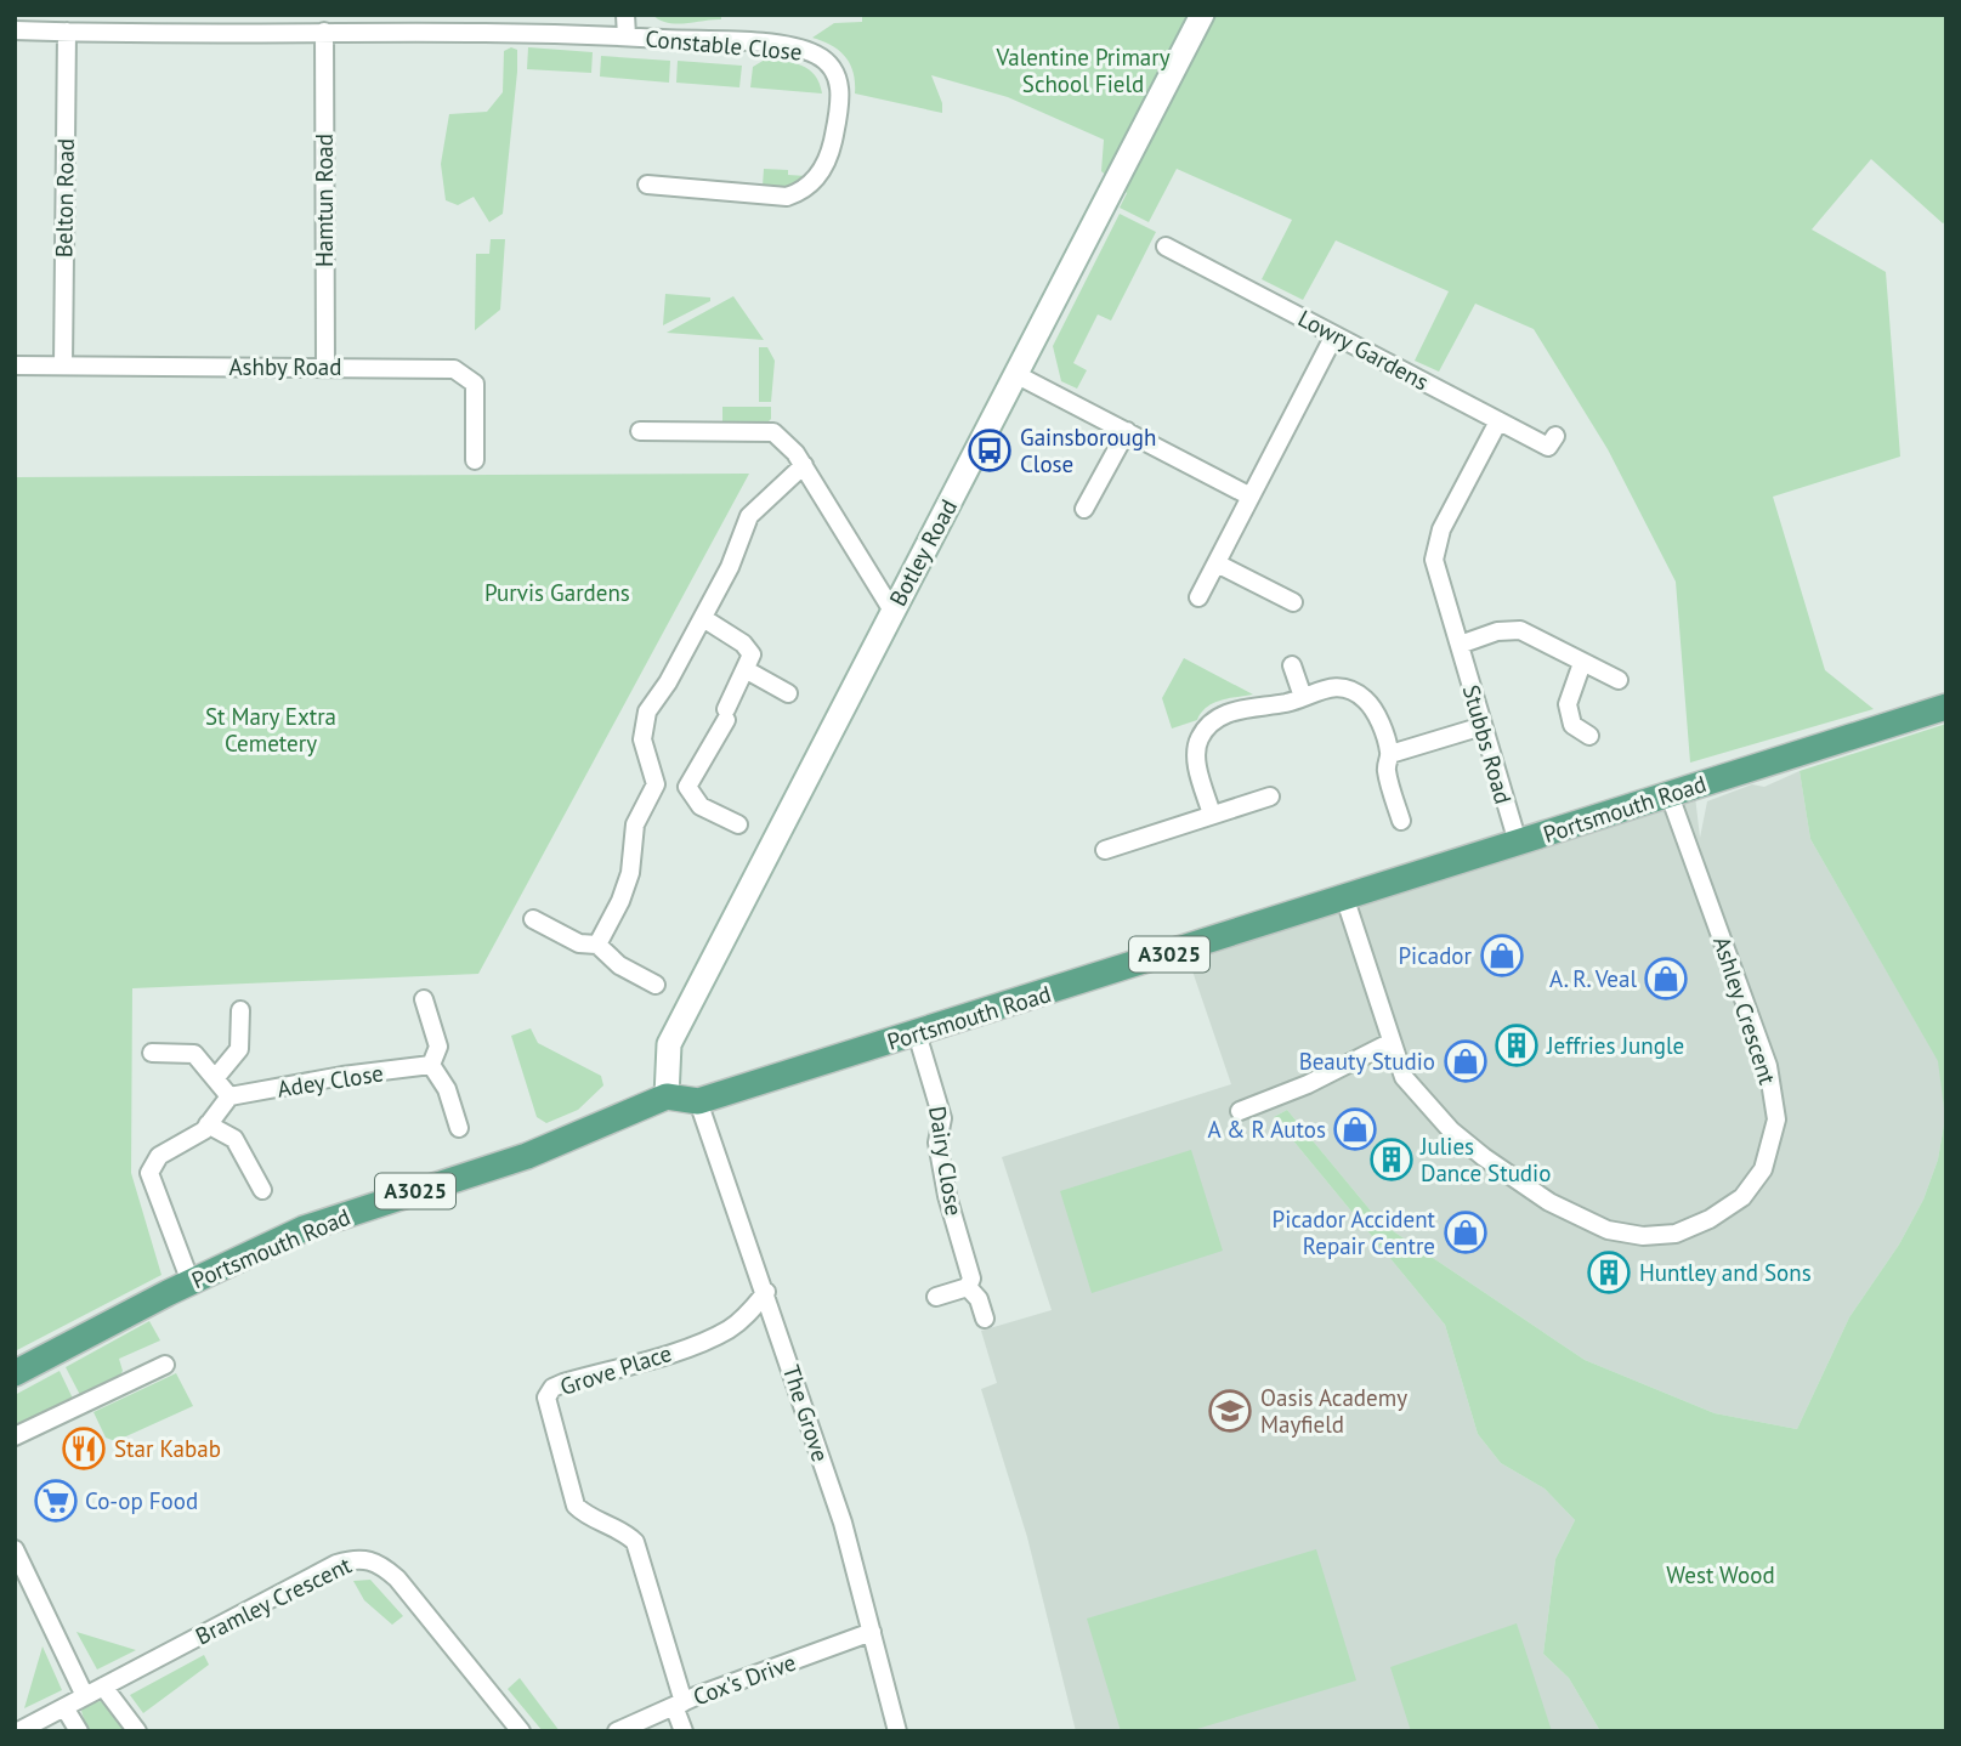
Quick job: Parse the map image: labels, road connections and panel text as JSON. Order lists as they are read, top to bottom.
{
  "streets": {
    "main road": ["Botley Road", "Portsmouth Road", "A3025"],
    "street": [
      "Constable Close",
      "Belton Road",
      "Hamtun Road",
      "Lowry Gardens",
      "Ashby Road",
      "Stubbs Road",
      "Ashley Crescent",
      "Adey Close",
      "Dairy Close",
      "Grove Place",
      "The Grove",
      "Bramley Crescent",
      "Cox's Drive"
    ]
  },
  "crossings": [
    ["Belton Road", "Ashby Road"],
    ["Hamtun Road", "Ashby Road"],
    ["Lowry Gardens", "Stubbs Road"],
    ["Botley Road", "Portsmouth Road"],
    ["Stubbs Road", "Portsmouth Road"],
    ["Portsmouth Road", "Ashley Crescent"],
    ["Portsmouth Road", "Dairy Close"],
    ["Portsmouth Road", "The Grove"],
    ["Grove Place", "The Grove"],
    ["Grove Place", "Cox's Drive"],
    ["The Grove", "Cox's Drive"]
  ],
  "parks": [
    "Valentine Primary School Field",
    "Purvis Gardens",
    "St Mary Extra Cemetery",
    "West Wood"
  ],
  "places": {
    "bus stop": ["Gainsborough Close"],
    "shop": [
      "Picador",
      "A. R. Veal",
      "Beauty Studio",
      "A & R Autos",
      "Picador Accident Repair Centre"
    ],
    "building": ["Jeffries Jungle", "Julies Dance Studio", "Huntley and Sons"],
    "school or university": ["Oasis Academy Mayfield"],
    "restaurant": ["Star Kabab"],
    "supermarket": ["Co-op Food"]
  }
}
